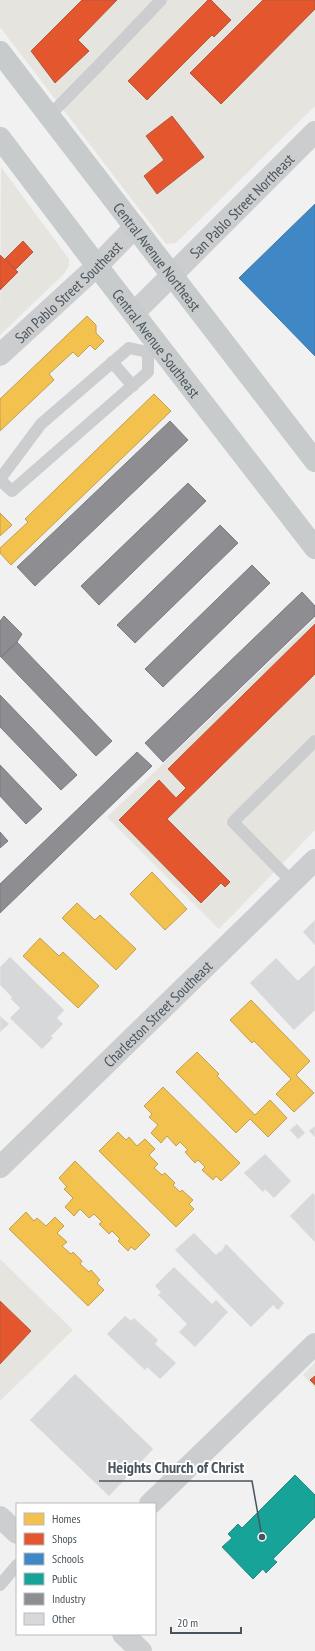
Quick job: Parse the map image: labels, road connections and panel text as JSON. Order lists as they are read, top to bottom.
{
  "streets": {
    "main road": ["Central Avenue Northeast", "Central Avenue Southeast"],
    "street": ["San Pablo Street Northeast", "San Pablo Street Southeast", "Charleston Street Southeast"]
  },
  "crossings": [
    ["San Pablo Street Northeast", "Central Avenue Northeast"],
    ["San Pablo Street Northeast", "Central Avenue Southeast"],
    ["Central Avenue Northeast", "San Pablo Street Southeast"],
    ["San Pablo Street Southeast", "Central Avenue Southeast"]
  ],
  "places": ["Heights Church of Christ"],
  "legend": [
    "Homes",
    "Shops",
    "Schools",
    "Public",
    "Industry",
    "Other"
  ],
  "scale_bar": "20 m"
}
